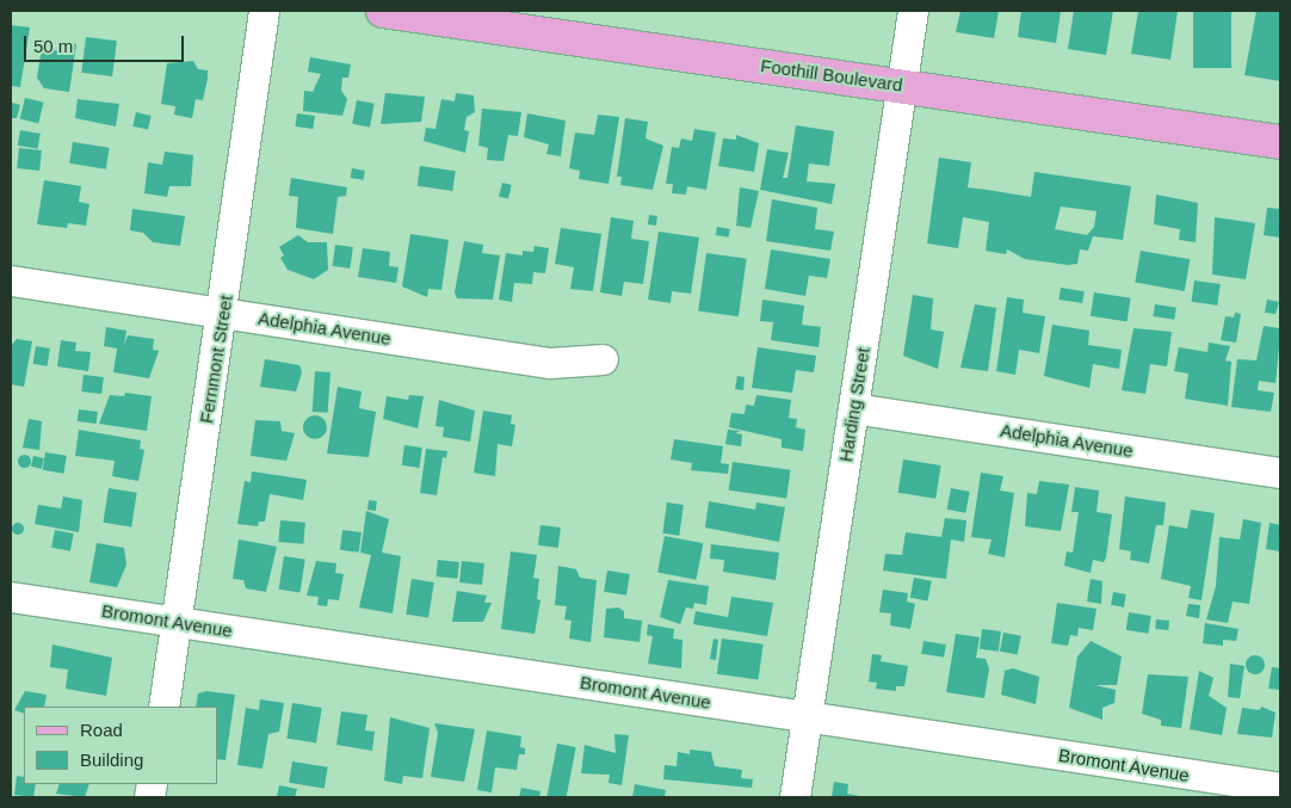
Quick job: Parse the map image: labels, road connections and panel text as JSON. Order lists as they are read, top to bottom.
{
  "streets": {
    "main road": ["Foothill Boulevard"],
    "street": [
      "Adelphia Avenue",
      "Fernmont Street",
      "Harding Street",
      "Bromont Avenue"
    ]
  },
  "crossings": [
    ["Foothill Boulevard", "Harding Street"],
    ["Adelphia Avenue", "Fernmont Street"],
    ["Adelphia Avenue", "Harding Street"],
    ["Fernmont Street", "Bromont Avenue"],
    ["Harding Street", "Bromont Avenue"]
  ],
  "legend": ["Road", "Building"],
  "scale_bar": "50 m"
}
